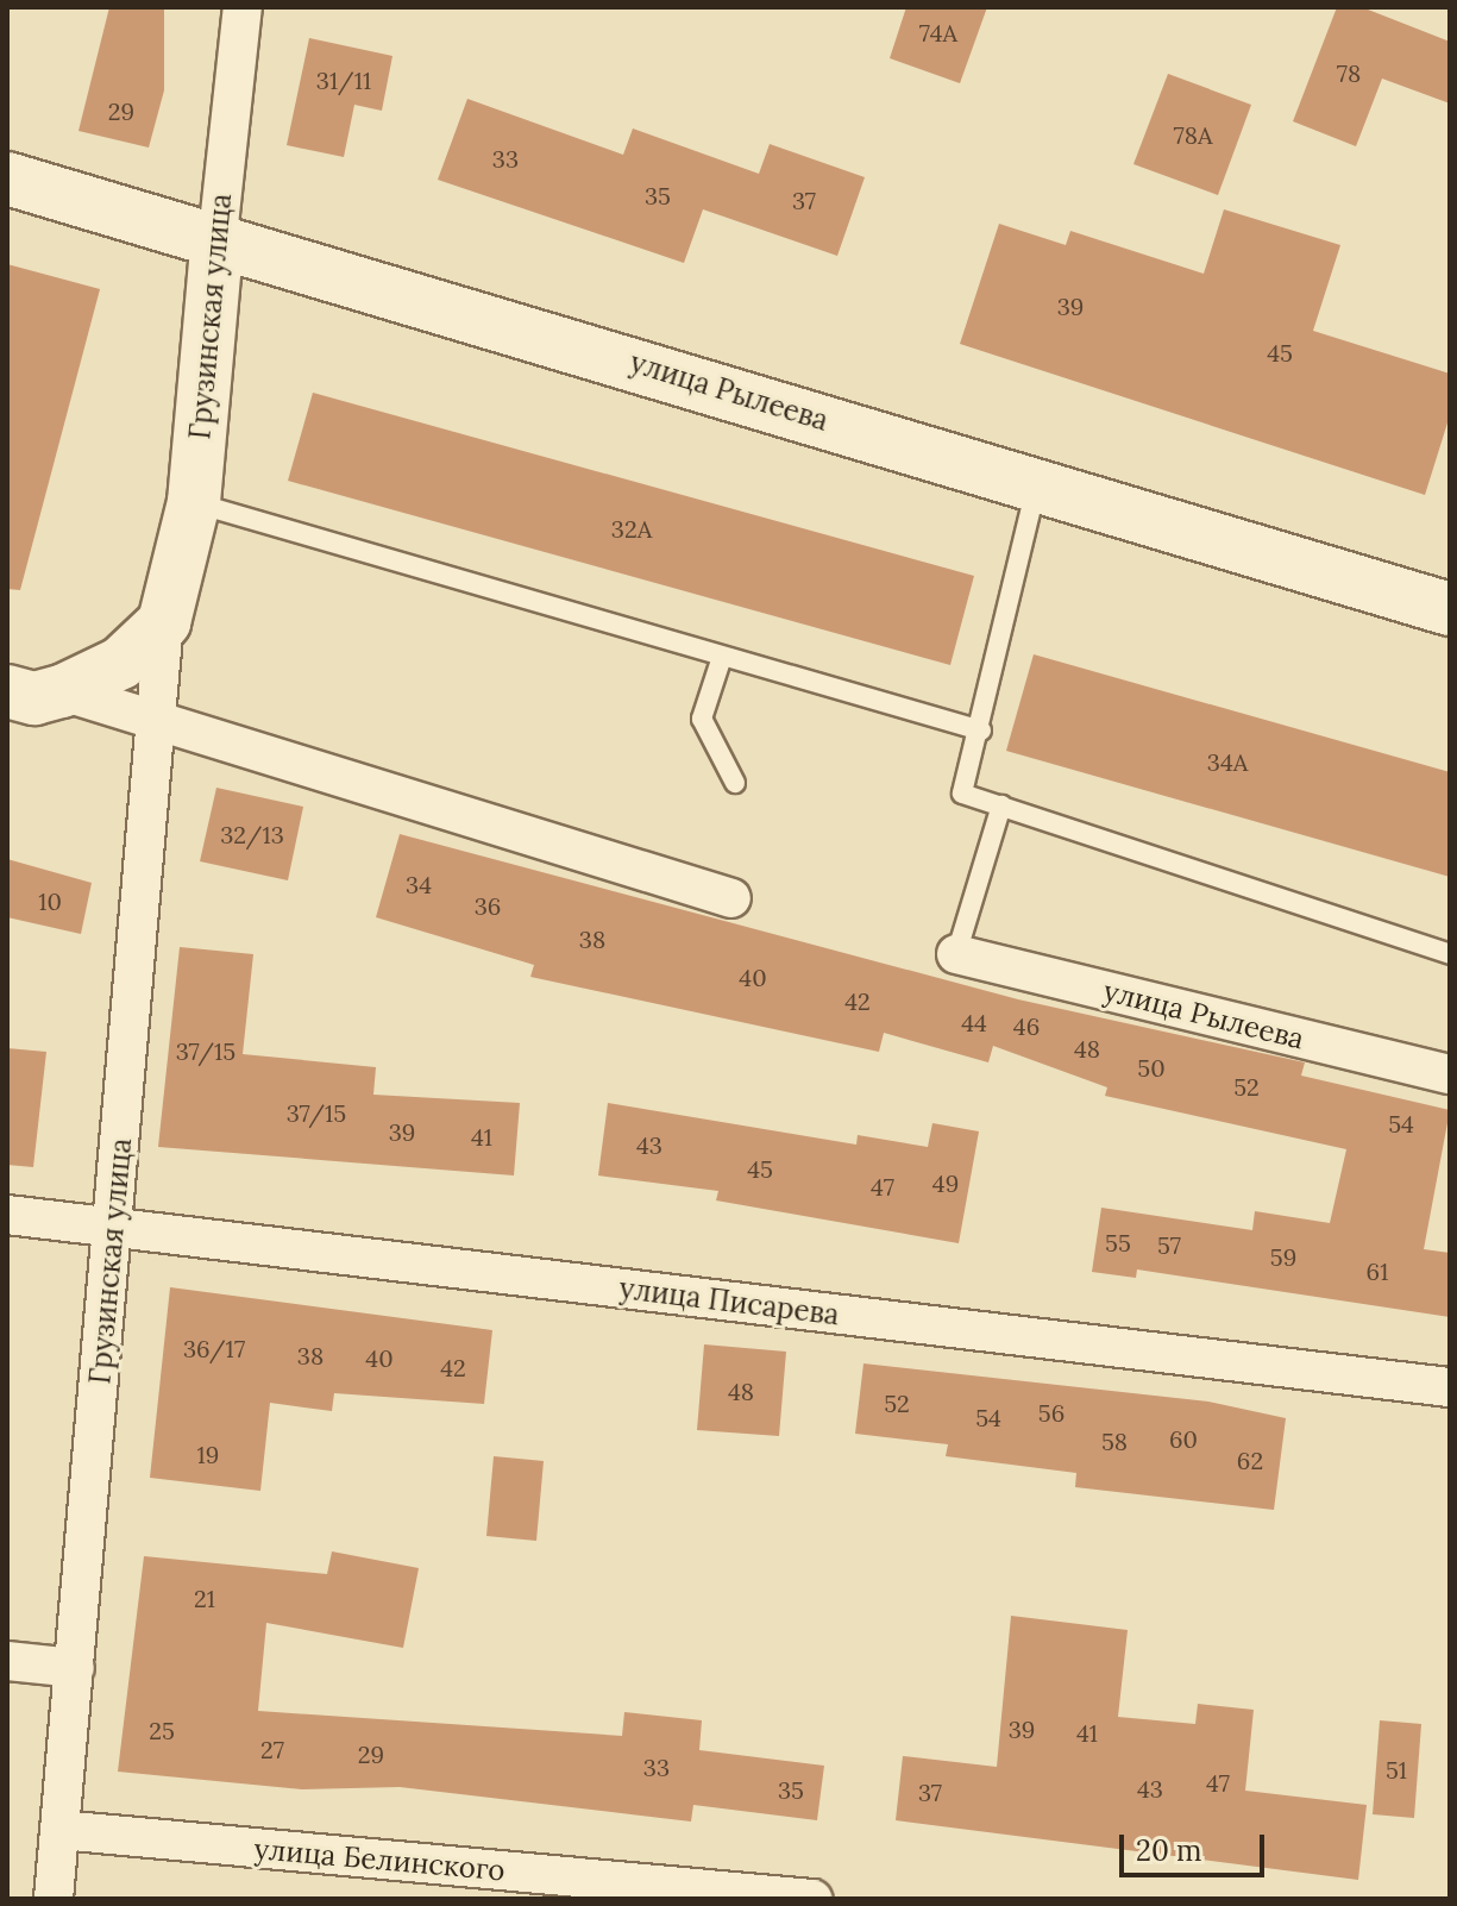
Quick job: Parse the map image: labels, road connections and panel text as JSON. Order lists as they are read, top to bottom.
{
  "streets": {
    "street": [
      "Грузинская улица",
      "улица Рылеева",
      "улица Писарева",
      "улица Белинского"
    ]
  },
  "crossings": [
    ["Грузинская улица", "улица Рылеева"],
    ["Грузинская улица", "улица Писарева"],
    ["Грузинская улица", "улица Белинского"]
  ],
  "house_numbers": [
    "74А",
    "78",
    "31/11",
    "29",
    "78А",
    "33",
    "35",
    "37",
    "39",
    "45",
    "32А",
    "34А",
    "32/13",
    "34",
    "10",
    "36",
    "38",
    "40",
    "42",
    "44",
    "46",
    "48",
    "37/15",
    "50",
    "52",
    "37/15",
    "54",
    "39",
    "41",
    "43",
    "45",
    "49",
    "47",
    "55",
    "57",
    "59",
    "61",
    "36/17",
    "38",
    "40",
    "42",
    "48",
    "52",
    "56",
    "54",
    "60",
    "58",
    "19",
    "62",
    "21",
    "39",
    "25",
    "41",
    "27",
    "29",
    "33",
    "51",
    "47",
    "43",
    "35",
    "37"
  ],
  "scale_bar": "20 m"
}
